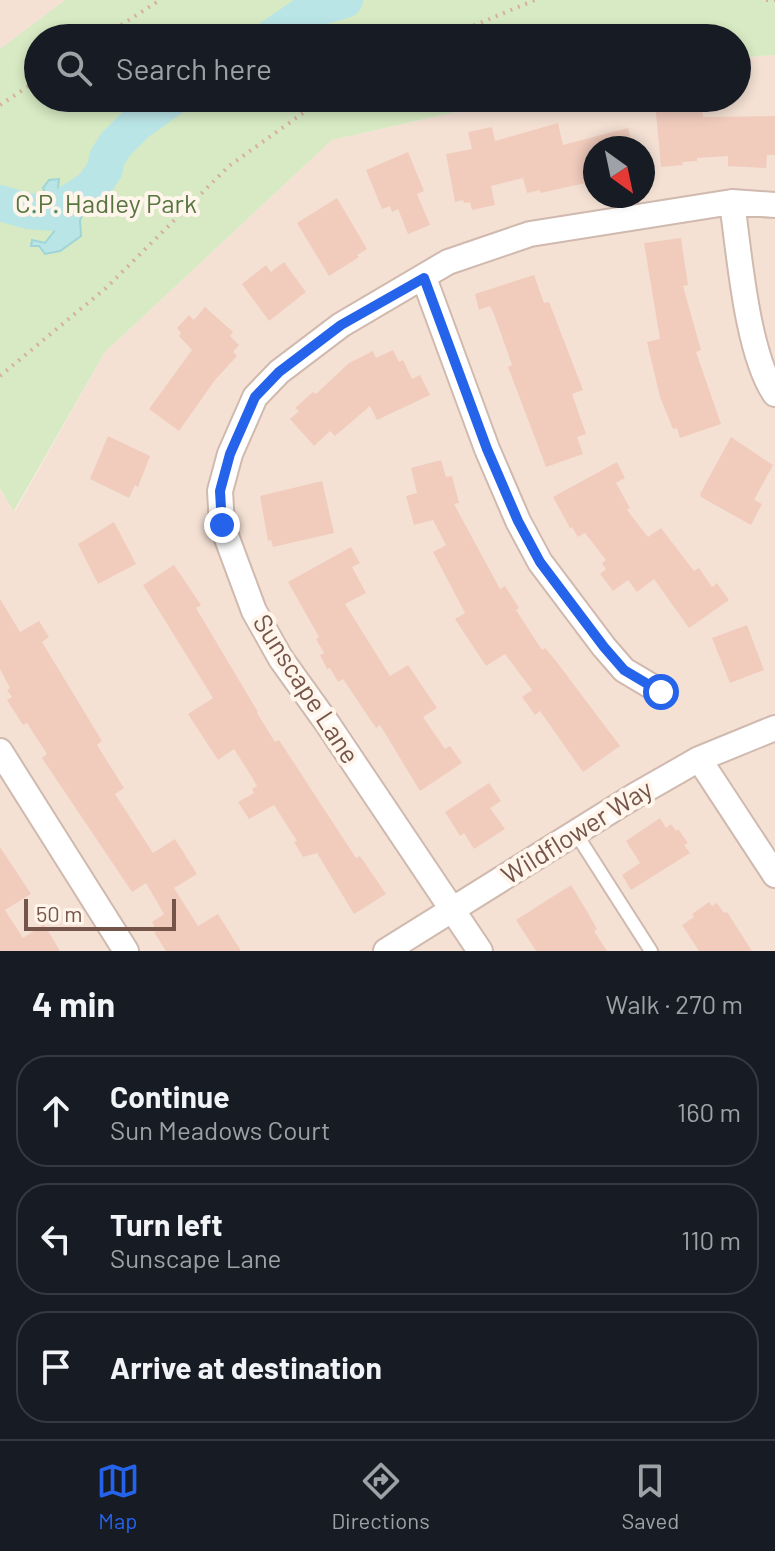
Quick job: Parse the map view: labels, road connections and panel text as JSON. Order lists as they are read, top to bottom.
{
  "streets": {
    "street": ["Sunscape Lane", "Wildflower Way"]
  },
  "crossings": [
    ["Sunscape Lane", "Wildflower Way"]
  ],
  "parks": ["C.P. Hadley Park"],
  "scale_bar": "50 m",
  "north": "bottom right",
  "page": {
    "search": "Search here",
    "scale": "50 m",
    "heading": ["4 min", "Walk · 270 m"],
    "list": [
      ["Continue", "Sun Meadows Court", "160 m"],
      ["Turn left", "Sunscape Lane", "110 m"],
      "Arrive at destination"
    ],
    "nav": ["Map", "Directions", "Saved"]
  }
}
